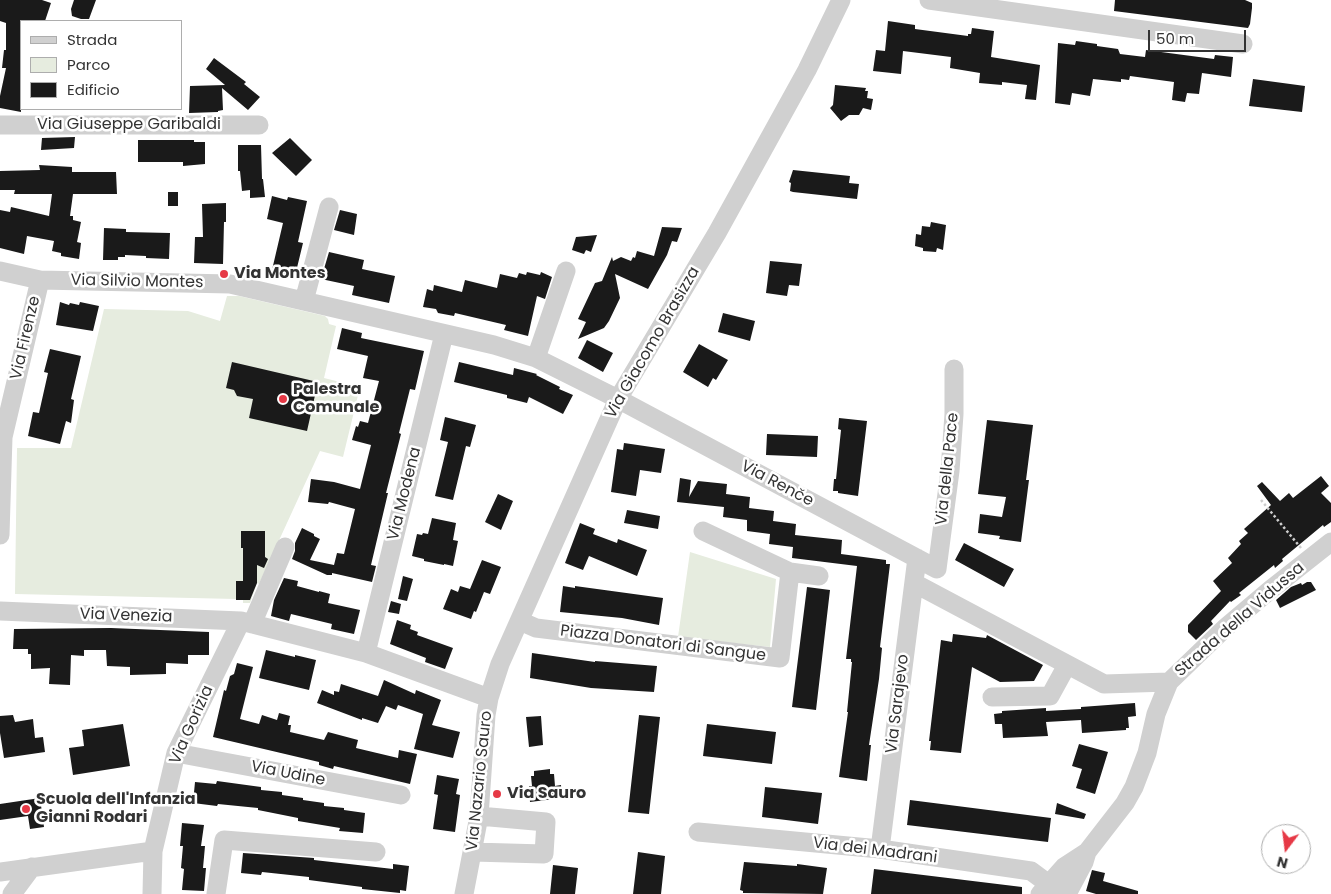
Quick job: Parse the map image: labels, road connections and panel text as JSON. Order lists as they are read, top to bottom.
{
  "streets": {
    "street": [
      "Via Giuseppe Garibaldi",
      "Via Silvio Montes",
      "Via Firenze",
      "Via Giacomo Brasizza",
      "Via della Pace",
      "Via Renče",
      "Via Modena",
      "Via Venezia",
      "Strada della Vidussa",
      "Piazza Donatori di Sangue",
      "Via Sarajevo",
      "Via Gorizia",
      "Via Udine",
      "Via Nazario Sauro",
      "Via dei Madrani"
    ]
  },
  "crossings": [
    ["Via Silvio Montes", "Via Firenze"],
    ["Via Silvio Montes", "Via Giacomo Brasizza"],
    ["Via Silvio Montes", "Via Renče"],
    ["Via Silvio Montes", "Via Modena"],
    ["Via Giacomo Brasizza", "Via Renče"],
    ["Via Giacomo Brasizza", "Via Venezia"],
    ["Via Giacomo Brasizza", "Piazza Donatori di Sangue"],
    ["Via Giacomo Brasizza", "Via Nazario Sauro"],
    ["Via della Pace", "Via Renče"],
    ["Via Renče", "Via Sarajevo"],
    ["Via Modena", "Via Venezia"],
    ["Via Venezia", "Via Gorizia"],
    ["Via Venezia", "Via Nazario Sauro"],
    ["Via Sarajevo", "Via dei Madrani"],
    ["Via Gorizia", "Via Udine"]
  ],
  "places": [
    "Via Montes",
    "Palestra Comunale",
    "Via Sauro",
    "Scuola dell'Infanzia Gianni Rodari"
  ],
  "legend": ["Strada", "Parco", "Edificio"],
  "scale_bar": "50 m",
  "north": "bottom"
}
